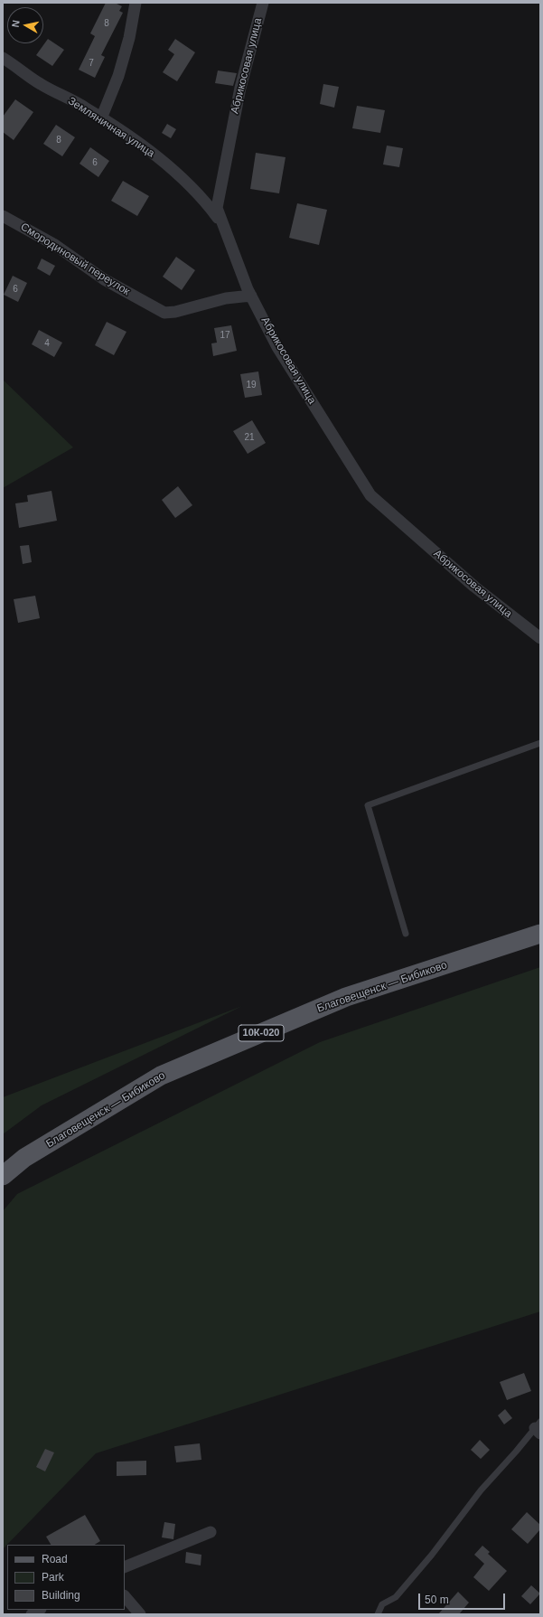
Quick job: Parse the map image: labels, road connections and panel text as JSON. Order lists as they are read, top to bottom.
{
  "streets": {
    "main road": ["Благовещенск — Бибиково", "10К-020"],
    "street": ["Абрикосовая улица", "Земляничная улица", "Смородиновый переулок"]
  },
  "crossings": [
    ["Абрикосовая улица", "Земляничная улица"],
    ["Абрикосовая улица", "Смородиновый переулок"]
  ],
  "house_numbers": [
    "8",
    "7",
    "8",
    "6",
    "6",
    "17",
    "4",
    "19",
    "21"
  ],
  "legend": ["Road", "Park", "Building"],
  "scale_bar": "50 m",
  "north": "left"
}
